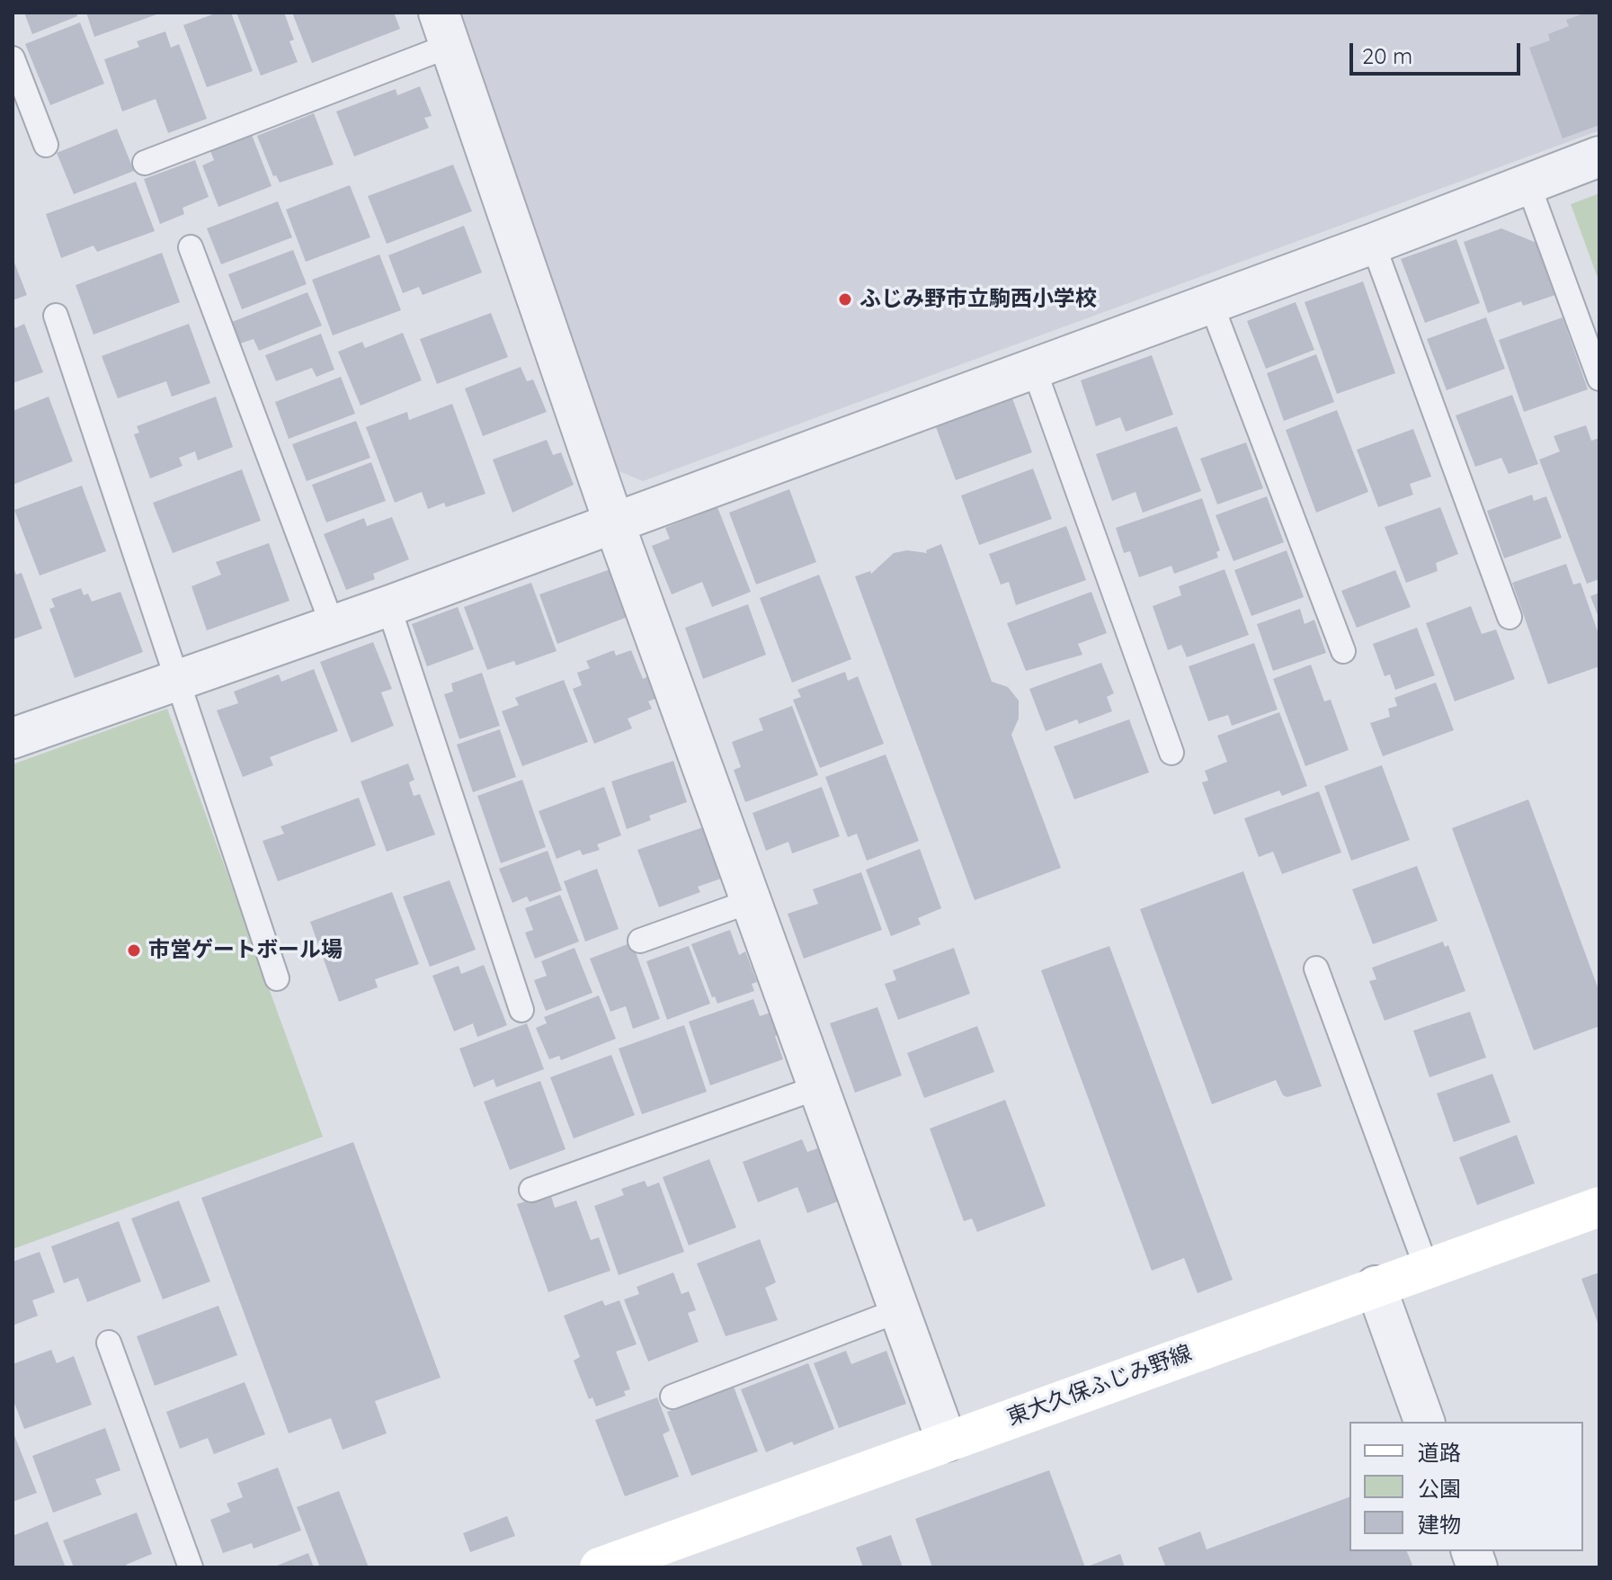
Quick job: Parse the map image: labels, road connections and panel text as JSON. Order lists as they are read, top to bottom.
{
  "streets": {
    "main road": ["東大久保ふじみ野線"]
  },
  "places": ["ふじみ野市立駒西小学校", "市営ゲートボール場"],
  "legend": ["道路", "公園", "建物"],
  "scale_bar": "20 m"
}
